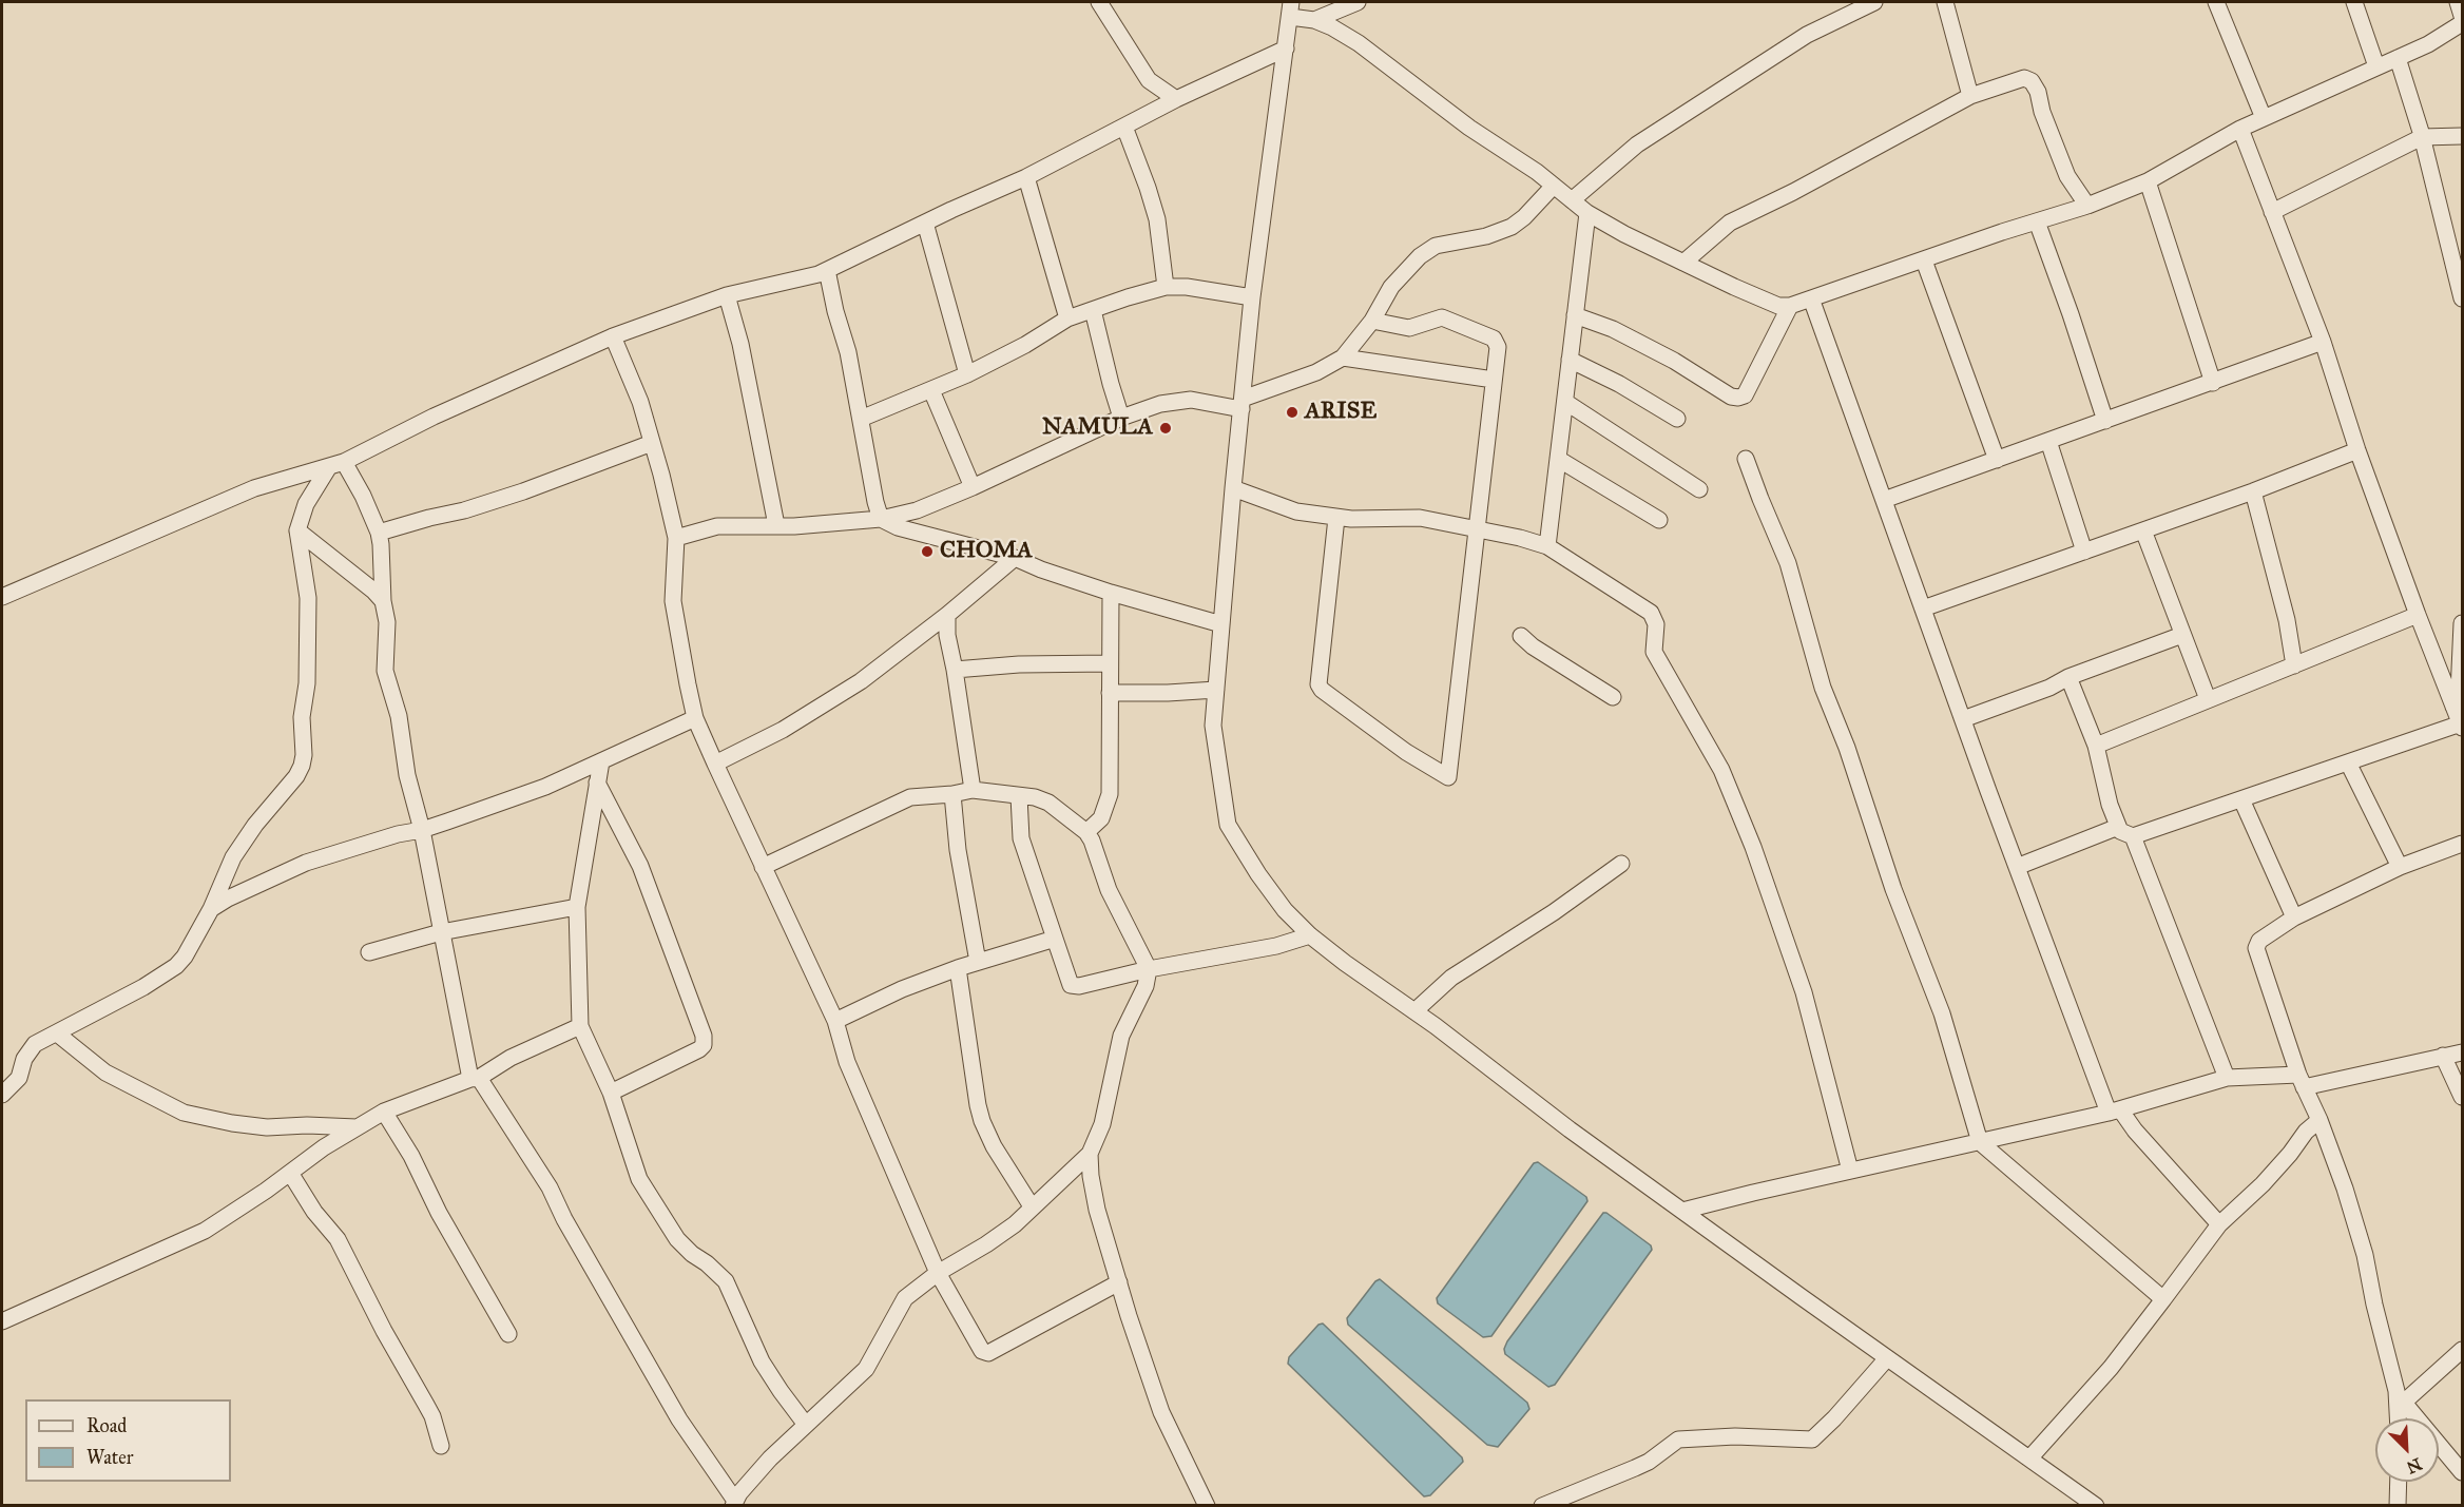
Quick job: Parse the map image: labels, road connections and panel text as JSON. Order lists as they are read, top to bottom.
{
  "places": ["ARISE", "NAMULA", "CHOMA"],
  "legend": ["Road", "Water"],
  "north": "bottom right"
}
